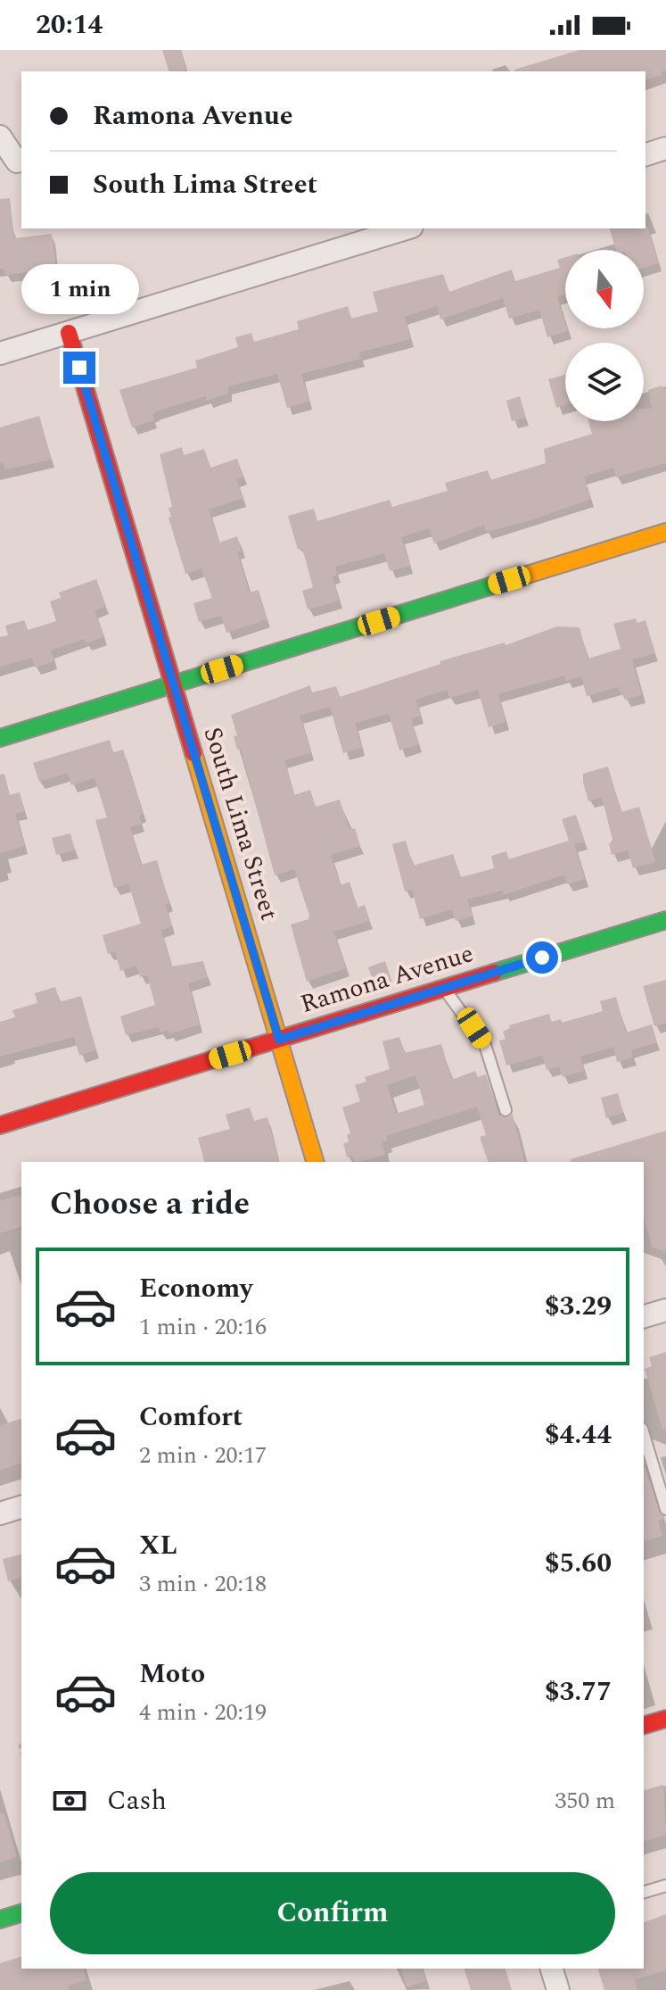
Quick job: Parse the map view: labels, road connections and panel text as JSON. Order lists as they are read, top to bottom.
{
  "streets": {
    "street": ["South Lima Street", "Ramona Avenue"]
  },
  "crossings": [
    ["South Lima Street", "Ramona Avenue"]
  ],
  "north": "bottom",
  "page": {
    "status": "20:14",
    "banner": ["Ramona Avenue", "South Lima Street"],
    "bubble": "1 min",
    "heading": "Choose a ride",
    "list": [
      {
        "name": "Economy",
        "note": "1 min · 20:16",
        "value": "$3.29"
      },
      {
        "name": "Comfort",
        "note": "2 min · 20:17",
        "value": "$4.44"
      },
      {
        "name": "XL",
        "note": "3 min · 20:18",
        "value": "$5.60"
      },
      {
        "name": "Moto",
        "note": "4 min · 20:19",
        "value": "$3.77"
      }
    ],
    "pay": ["Cash", "350 m"],
    "buttons": "Confirm"
  }
}
